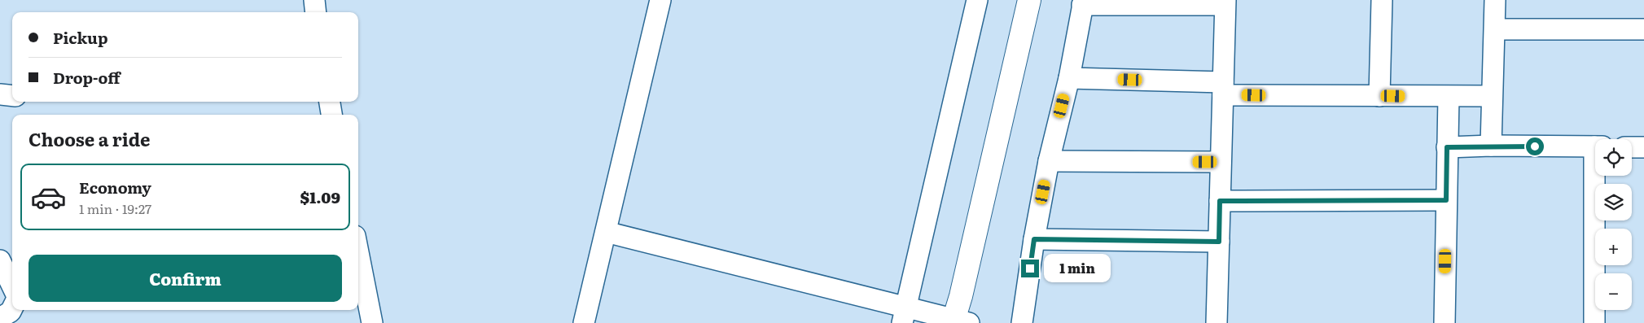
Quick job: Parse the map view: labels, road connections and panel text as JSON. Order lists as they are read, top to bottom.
{
  "page": {
    "banner": ["Pickup", "Drop-off"],
    "heading": "Choose a ride",
    "map_buttons": ["+", "−"],
    "list": [
      {
        "name": "Economy",
        "note": "1 min · 19:27",
        "value": "$1.09"
      }
    ],
    "buttons": "Confirm",
    "bubble": "1 min"
  }
}
